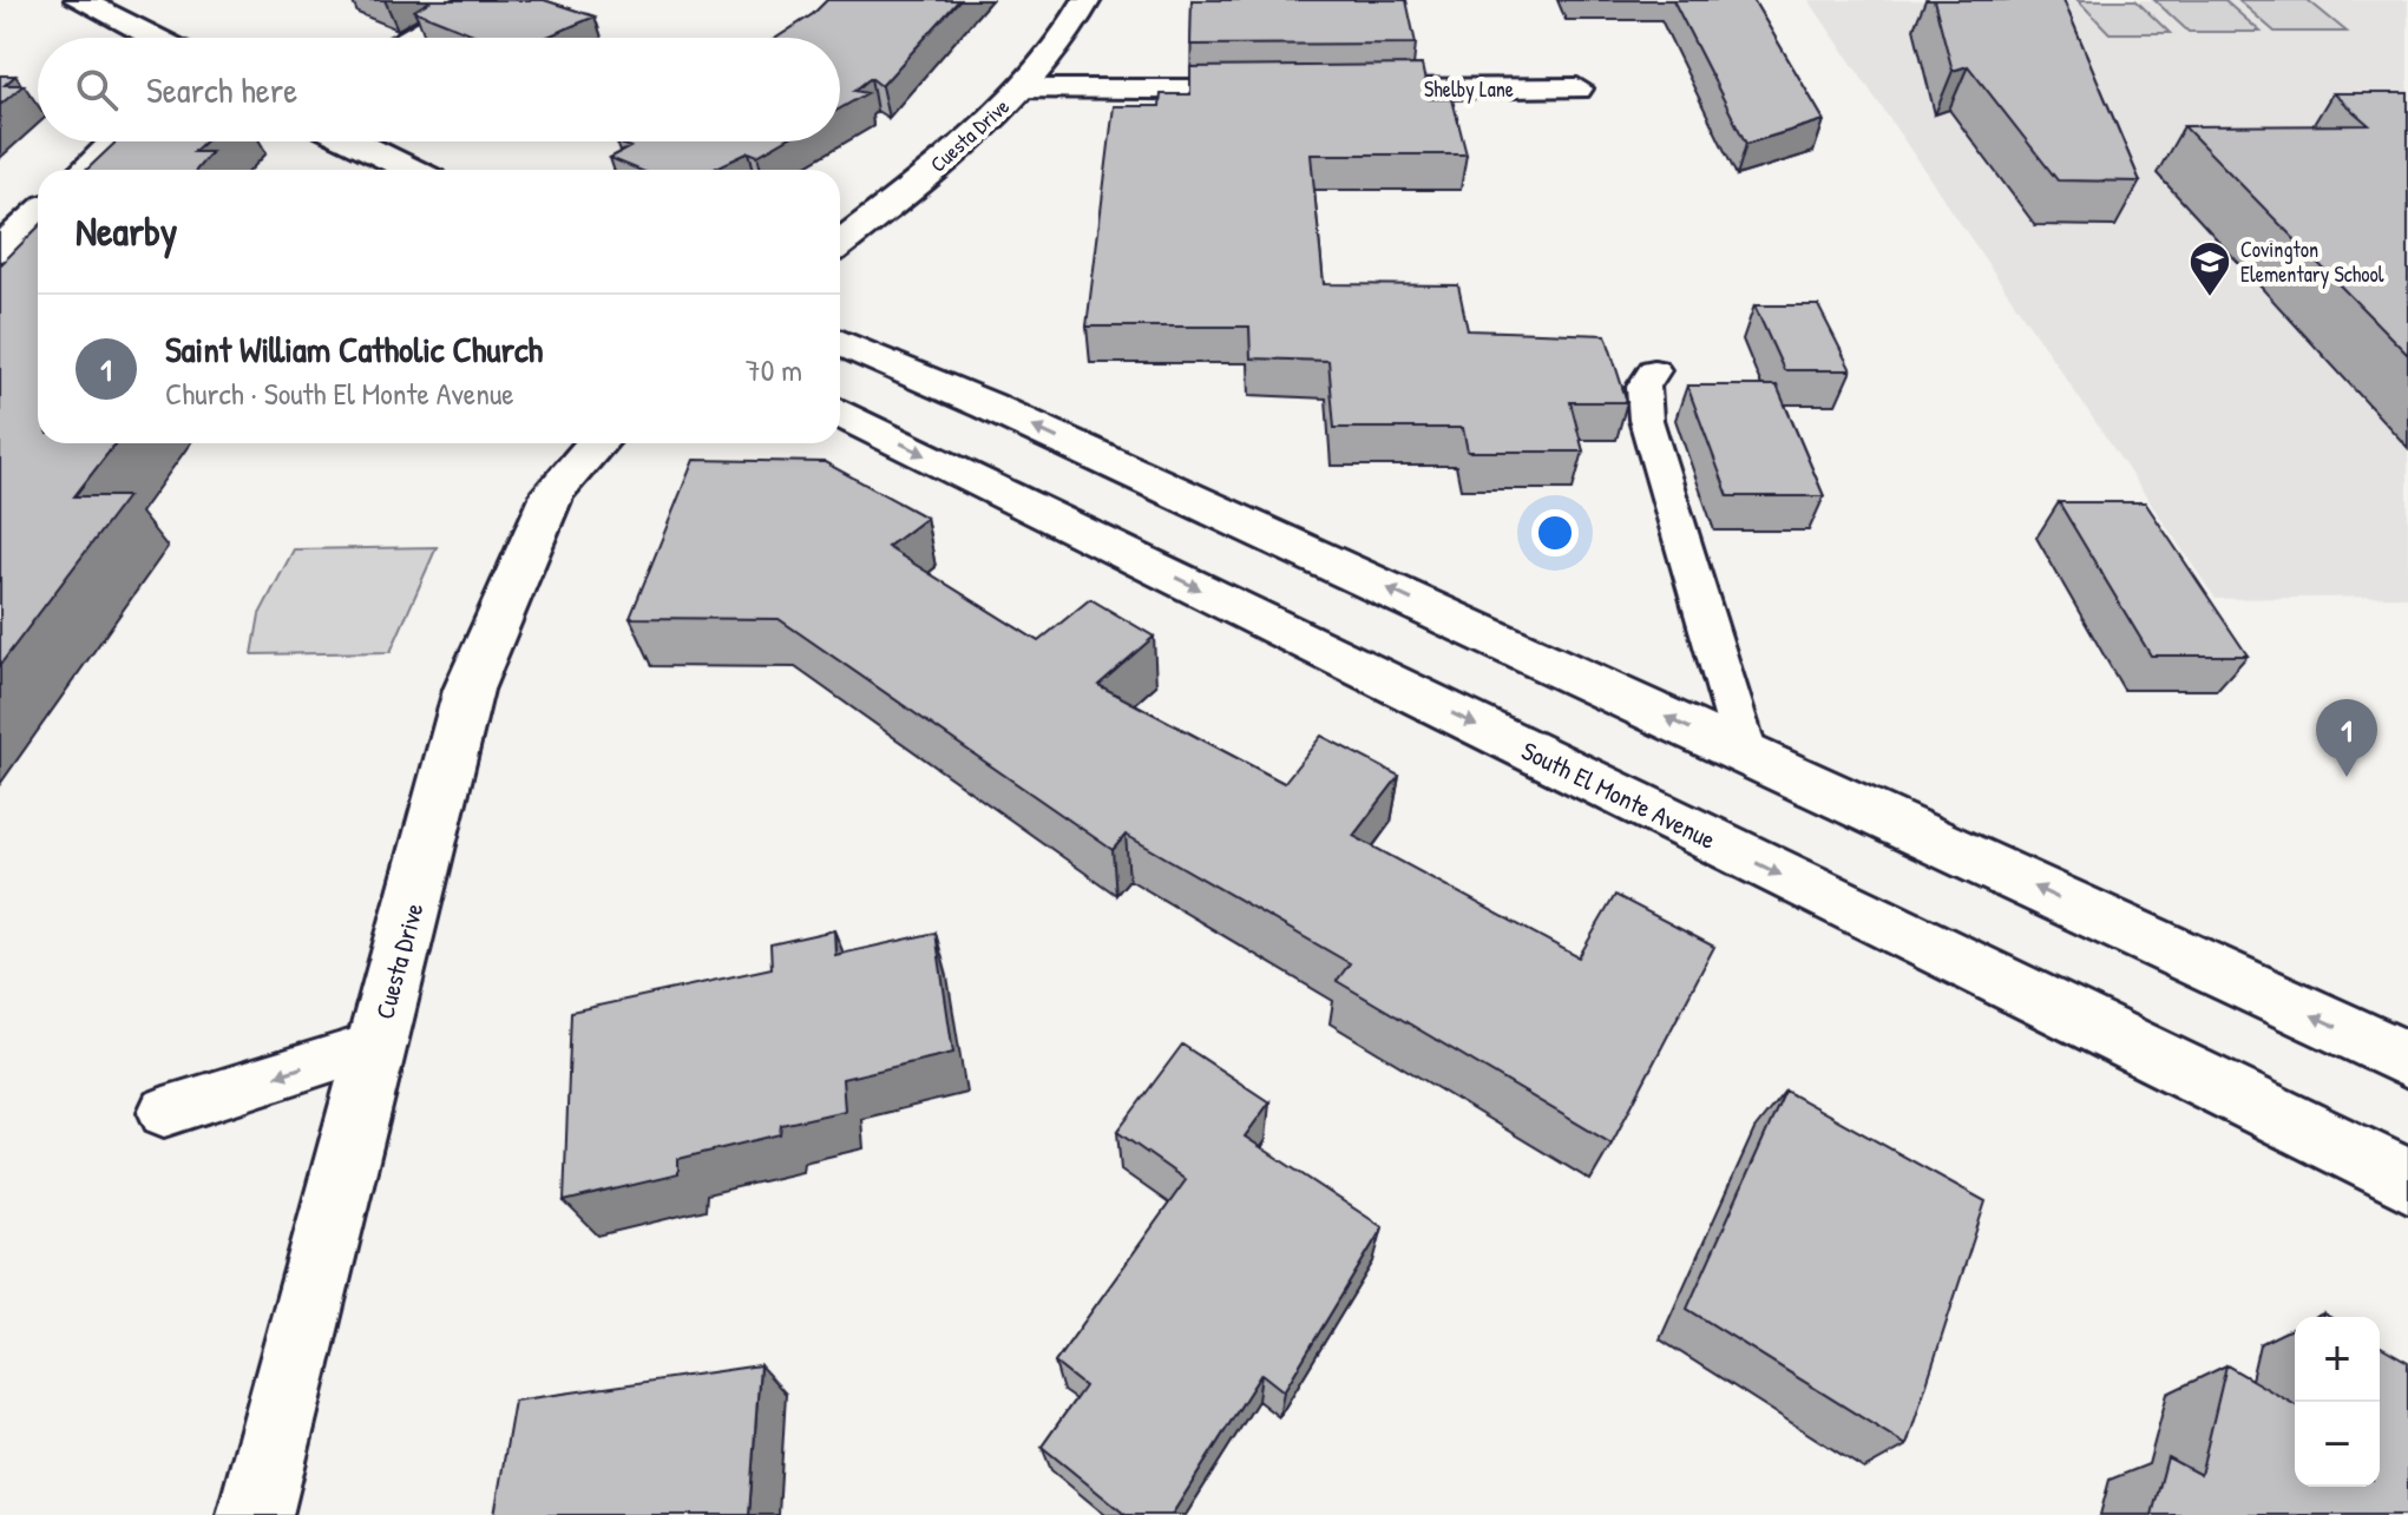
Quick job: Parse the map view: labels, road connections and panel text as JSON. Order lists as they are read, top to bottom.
{
  "streets": {
    "main road": ["Shelby Lane", "Cuesta Drive", "South El Monte Avenue"]
  },
  "places": {
    "school or university": ["Covington Elementary School"]
  },
  "page": {
    "search": "Search here",
    "heading": "Nearby",
    "list": [
      {
        "mark": "1",
        "name": "Saint William Catholic Church",
        "note": "Church · South El Monte Avenue",
        "value": "70 m"
      }
    ],
    "pins": "1",
    "map_buttons": ["+", "−"]
  }
}
